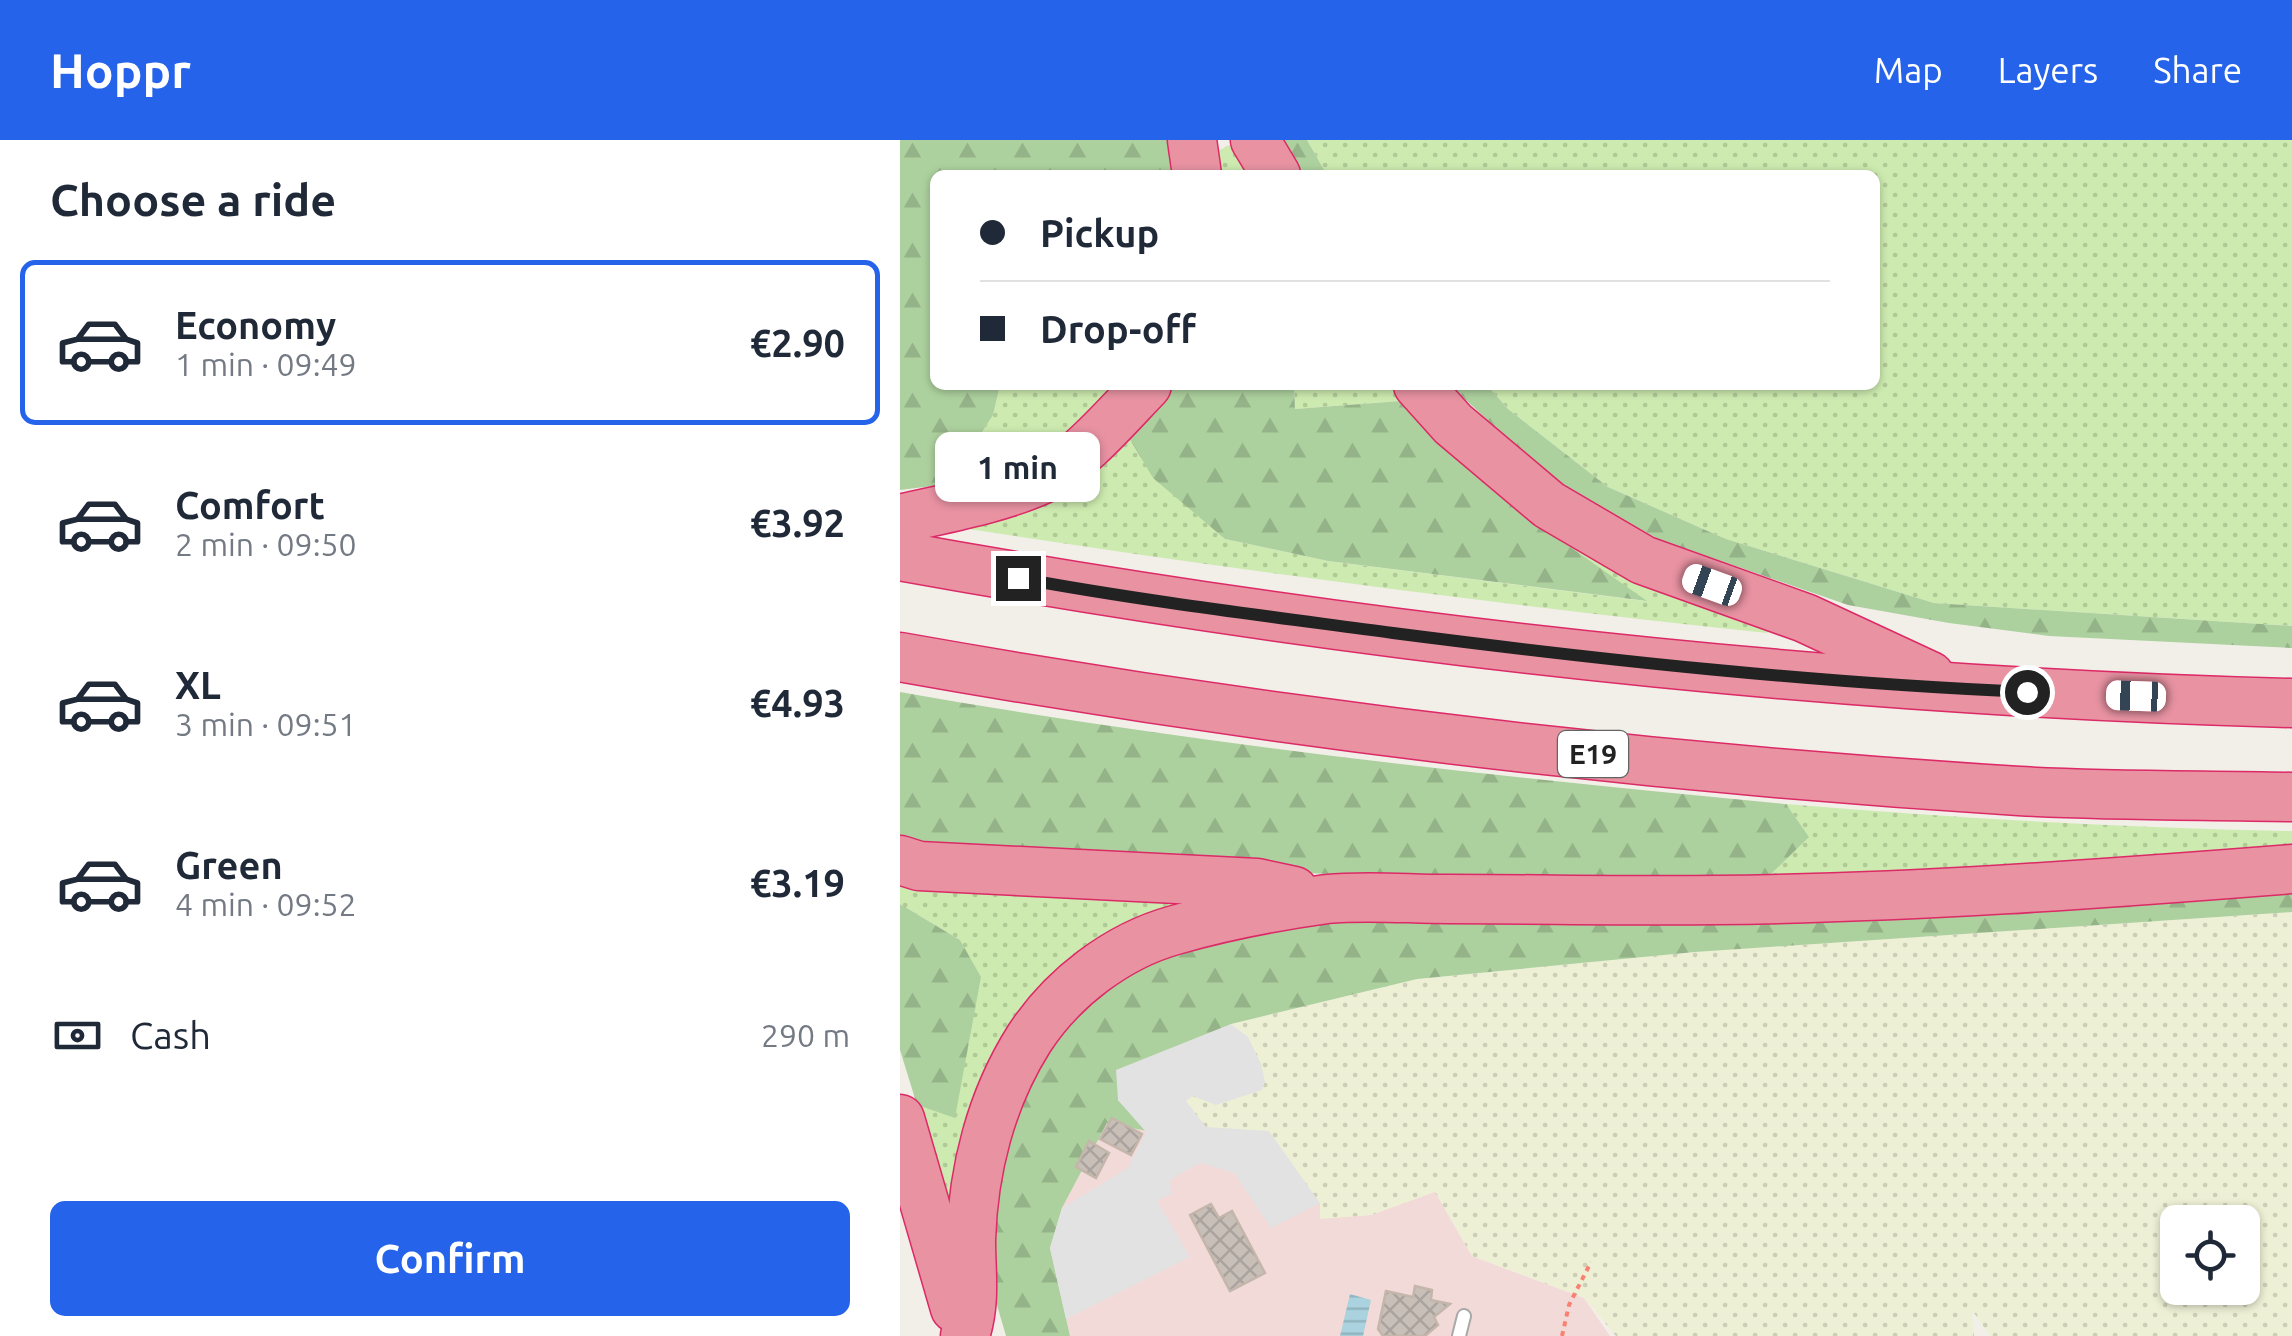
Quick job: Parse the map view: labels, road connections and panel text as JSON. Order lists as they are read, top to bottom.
{
  "streets": {
    "highway": ["E19"]
  },
  "page": {
    "header": "Hoppr",
    "nav": ["Map", "Layers", "Share"],
    "heading": "Choose a ride",
    "banner": ["Pickup", "Drop-off"],
    "list": [
      {
        "name": "Economy",
        "note": "1 min · 09:49",
        "value": "€2.90"
      },
      {
        "name": "Comfort",
        "note": "2 min · 09:50",
        "value": "€3.92"
      },
      {
        "name": "XL",
        "note": "3 min · 09:51",
        "value": "€4.93"
      },
      {
        "name": "Green",
        "note": "4 min · 09:52",
        "value": "€3.19"
      }
    ],
    "bubble": "1 min",
    "pay": ["Cash", "290 m"],
    "buttons": "Confirm"
  }
}
